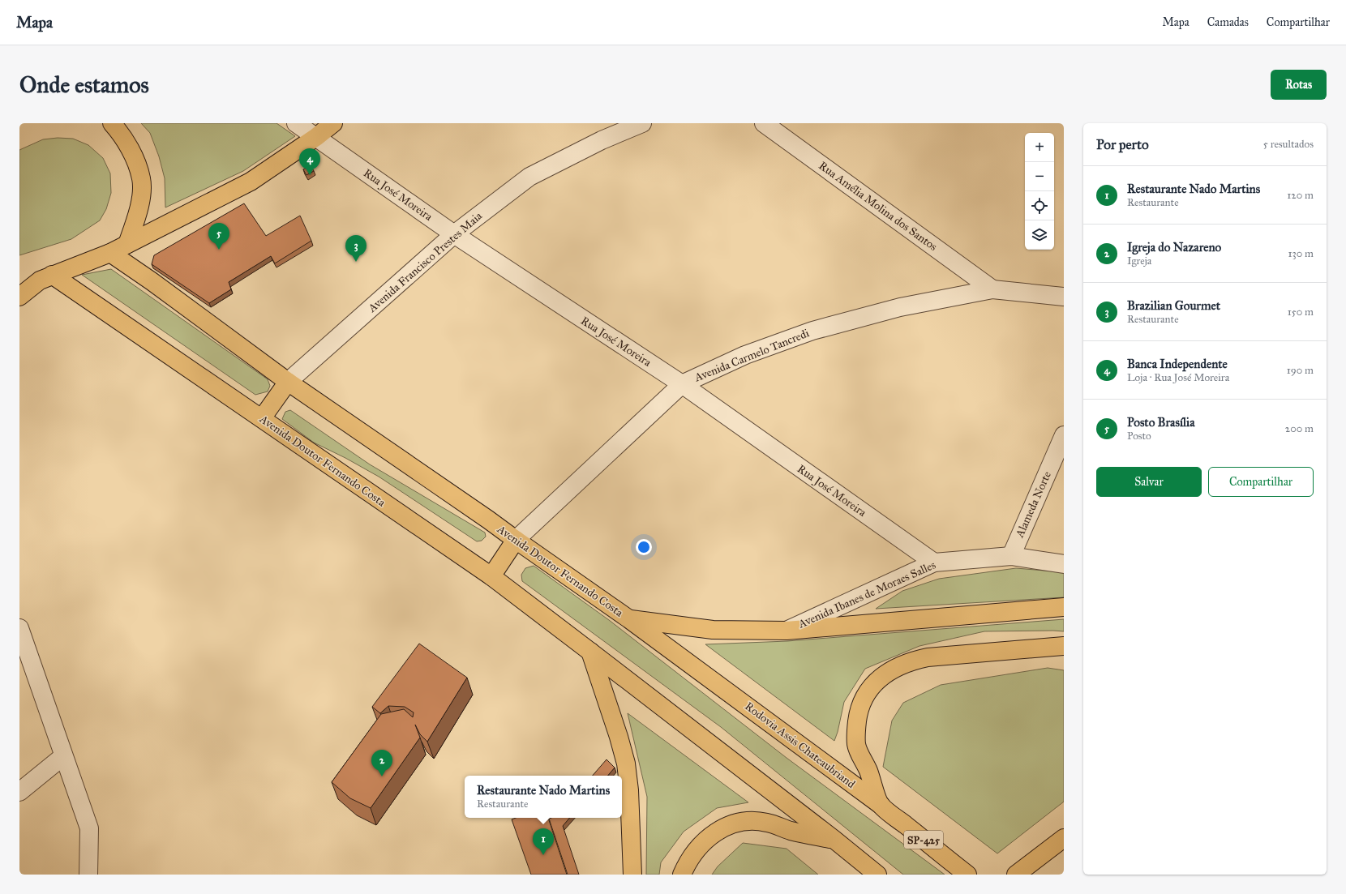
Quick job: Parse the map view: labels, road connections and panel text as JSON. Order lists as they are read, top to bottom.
{
  "streets": {
    "main road": [
      "Avenida Doutor Fernando Costa",
      "Avenida Ibanes de Moraes Salles",
      "Rodovia Assis Chateaubriand",
      "SP-425"
    ],
    "street": [
      "Rua José Moreira",
      "Rua Amélia Molina dos Santos",
      "Avenida Francisco Prestes Maia",
      "Avenida Carmelo Tancredi",
      "Alameda Norte"
    ]
  },
  "crossings": [
    ["Rua José Moreira", "Avenida Francisco Prestes Maia"],
    ["Rua José Moreira", "Avenida Carmelo Tancredi"],
    ["Rua José Moreira", "Avenida Ibanes de Moraes Salles"],
    ["Rua Amélia Molina dos Santos", "Avenida Carmelo Tancredi"],
    ["Avenida Francisco Prestes Maia", "Avenida Doutor Fernando Costa"],
    ["Avenida Carmelo Tancredi", "Avenida Doutor Fernando Costa"],
    ["Avenida Doutor Fernando Costa", "Avenida Ibanes de Moraes Salles"],
    ["Avenida Doutor Fernando Costa", "Rodovia Assis Chateaubriand"],
    ["Alameda Norte", "Avenida Ibanes de Moraes Salles"],
    ["Avenida Ibanes de Moraes Salles", "Rodovia Assis Chateaubriand"]
  ],
  "page": {
    "header": "Mapa",
    "nav": ["Mapa", "Camadas", "Compartilhar"],
    "buttons": [
      "Rotas",
      ["Salvar", "Compartilhar"]
    ],
    "title": "Onde estamos",
    "heading": ["Por perto", "5 resultados"],
    "map_buttons": ["+", "−"],
    "pins": [
      "4",
      "5",
      "3",
      "2",
      "1"
    ],
    "list": [
      {
        "mark": "1",
        "name": "Restaurante Nado Martins",
        "note": "Restaurante",
        "value": "120 m"
      },
      {
        "mark": "2",
        "name": "Igreja do Nazareno",
        "note": "Igreja",
        "value": "130 m"
      },
      {
        "mark": "3",
        "name": "Brazilian Gourmet",
        "note": "Restaurante",
        "value": "150 m"
      },
      {
        "mark": "4",
        "name": "Banca Independente",
        "note": "Loja · Rua José Moreira",
        "value": "190 m"
      },
      {
        "mark": "5",
        "name": "Posto Brasília",
        "note": "Posto",
        "value": "200 m"
      }
    ],
    "popup": ["Restaurante Nado Martins", "Restaurante"]
  }
}
